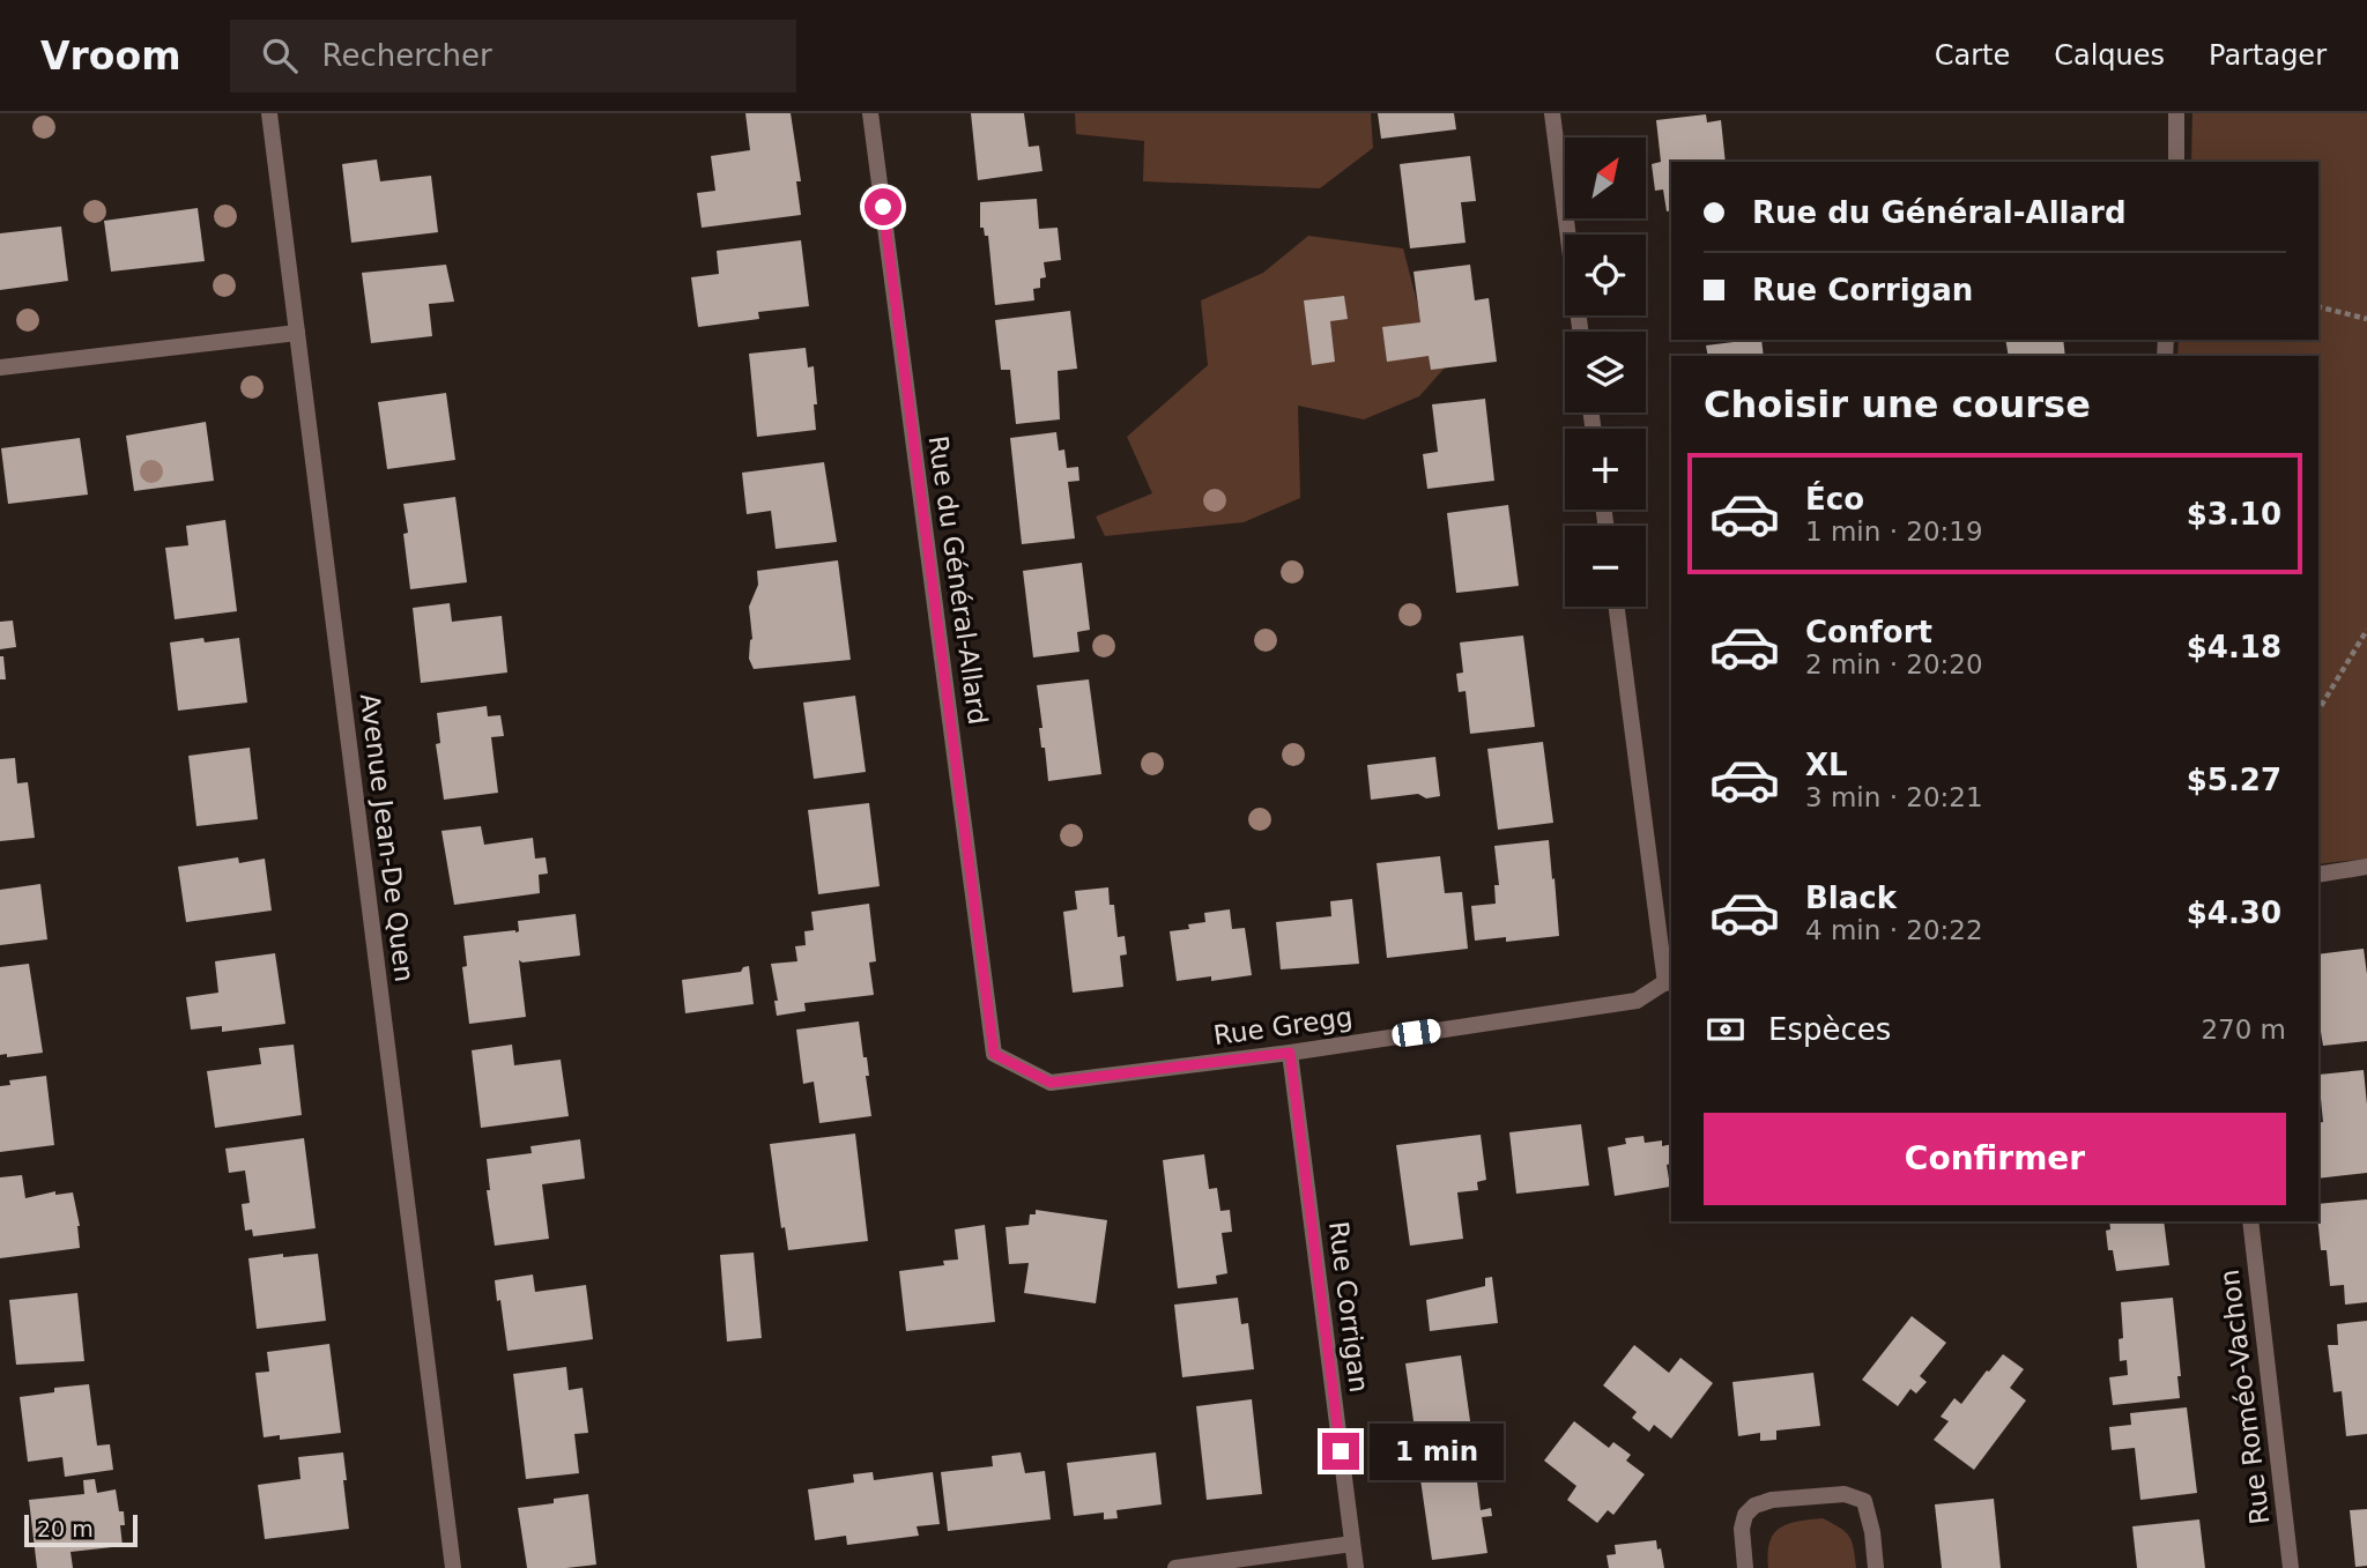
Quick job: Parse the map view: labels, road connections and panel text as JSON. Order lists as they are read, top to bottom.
{
  "streets": {
    "street": [
      "Rue du Général-Allard",
      "Avenue Jean-De Quen",
      "Rue Gregg",
      "Rue Corrigan",
      "Rue Roméo-Vachon"
    ]
  },
  "crossings": [
    ["Rue du Général-Allard", "Rue Gregg"],
    ["Rue Gregg", "Rue Corrigan"]
  ],
  "scale_bar": "20 m",
  "north": "top right",
  "page": {
    "header": "Vroom",
    "search": "Rechercher",
    "nav": ["Carte", "Calques", "Partager"],
    "map_buttons": ["+", "−"],
    "banner": ["Rue du Général-Allard", "Rue Corrigan"],
    "heading": "Choisir une course",
    "list": [
      {
        "name": "Éco",
        "note": "1 min · 20:19",
        "value": "$3.10"
      },
      {
        "name": "Confort",
        "note": "2 min · 20:20",
        "value": "$4.18"
      },
      {
        "name": "XL",
        "note": "3 min · 20:21",
        "value": "$5.27"
      },
      {
        "name": "Black",
        "note": "4 min · 20:22",
        "value": "$4.30"
      }
    ],
    "pay": ["Espèces", "270 m"],
    "buttons": "Confirmer",
    "bubble": "1 min",
    "scale": "20 m"
  }
}
